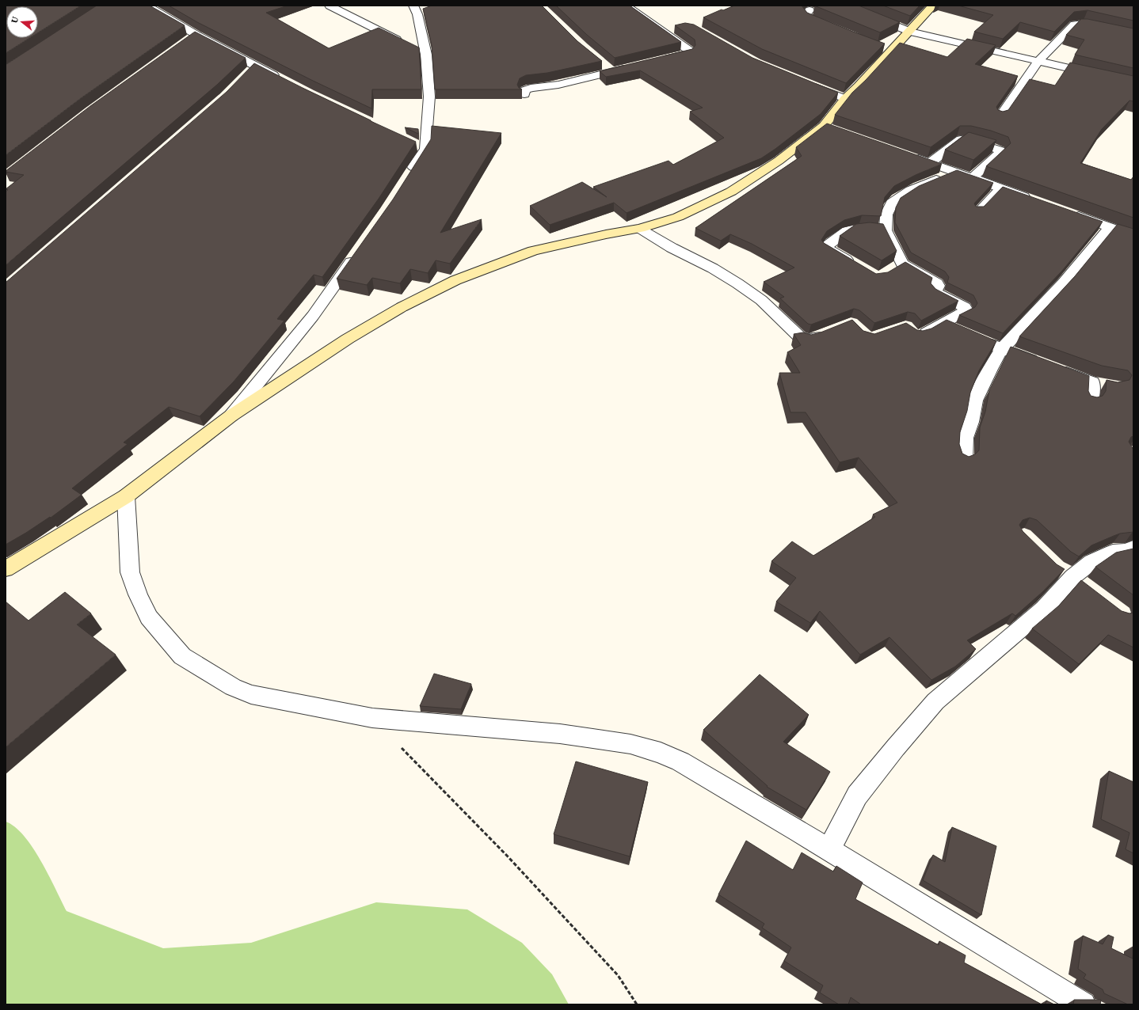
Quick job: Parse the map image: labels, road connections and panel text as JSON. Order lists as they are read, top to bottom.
{
  "north": "left"
}
